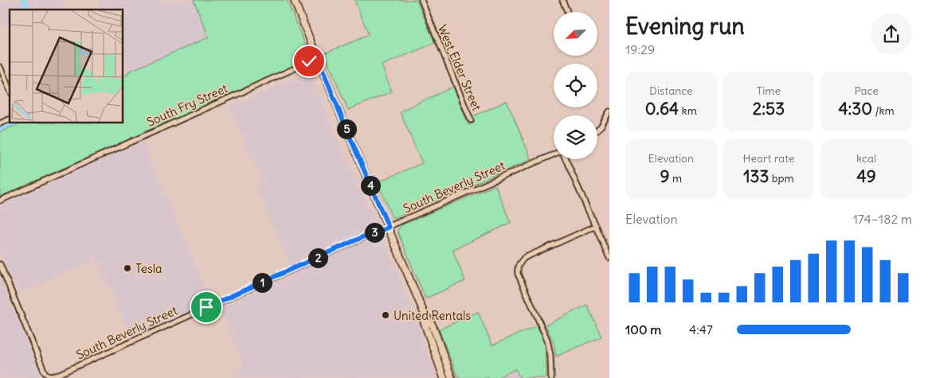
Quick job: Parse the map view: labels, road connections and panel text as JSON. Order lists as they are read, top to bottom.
{
  "streets": {
    "street": ["West Elder Street", "South Fry Street", "South Beverly Street"]
  },
  "places": ["Tesla", "United Rentals"],
  "north": "bottom left",
  "page": {
    "heading": ["Evening run", "19:29"],
    "stats": [
      ["Distance", "0.64 km"],
      ["Time", "2:53"],
      ["Pace", "4:30 /km"],
      ["Elevation", "9 m"],
      ["Heart rate", "133 bpm"],
      ["kcal", "49"]
    ],
    "pins": [
      "5",
      "4",
      "3",
      "2",
      "1"
    ],
    "chart": ["Elevation", "174–182 m"],
    "list": [
      {
        "name": "100 m",
        "note": "4:47"
      }
    ]
  }
}
